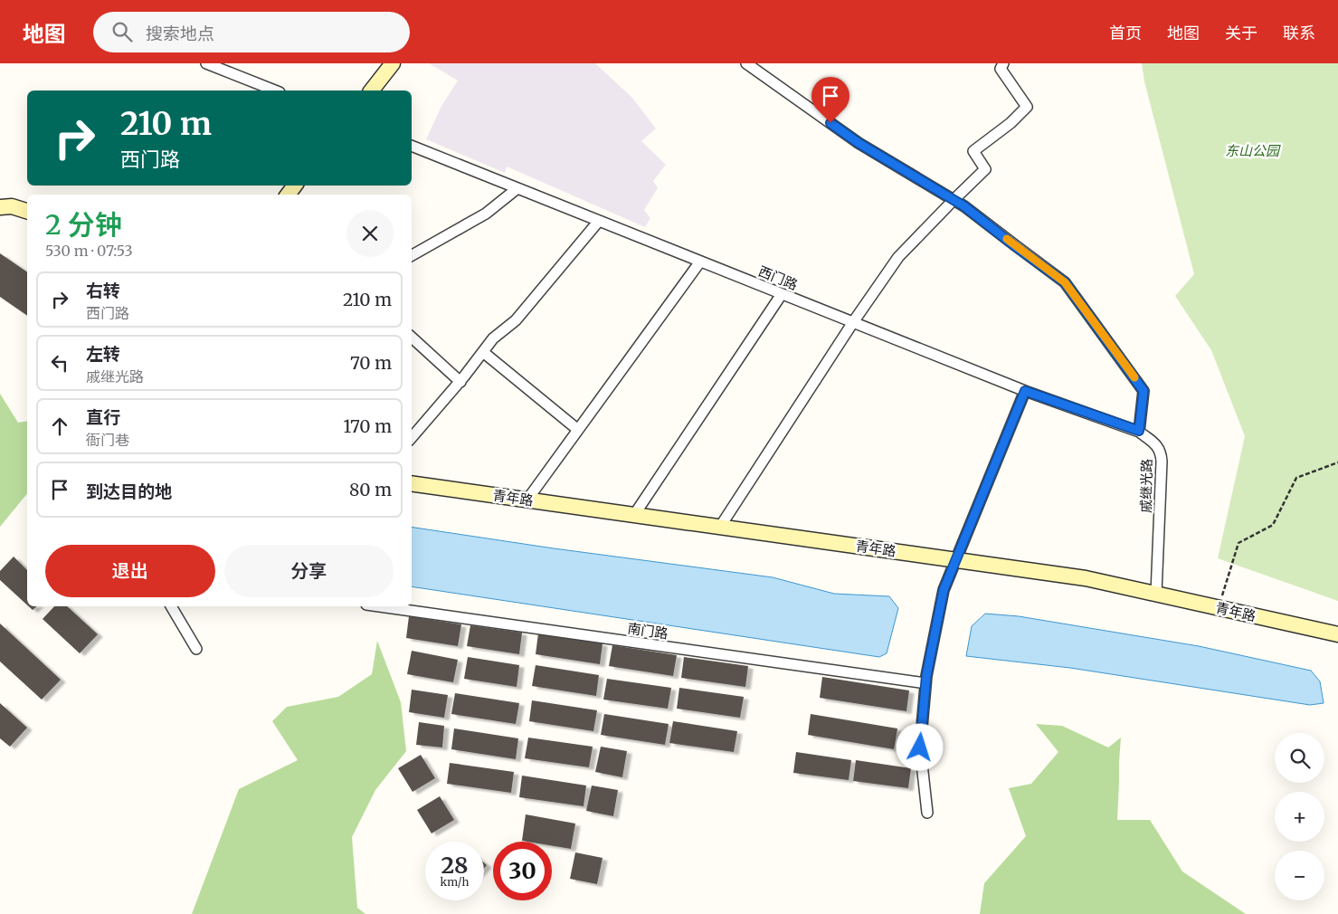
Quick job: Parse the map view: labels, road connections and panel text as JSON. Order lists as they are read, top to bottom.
{
  "streets": {
    "main road": ["青年路"],
    "street": ["西门路", "戚继光路", "南门路"]
  },
  "crossings": [
    ["西门路", "戚继光路"],
    ["戚继光路", "青年路"]
  ],
  "parks": ["东山公园"],
  "page": {
    "header": "地图",
    "search": "搜索地点",
    "nav": [
      "首页",
      "地图",
      "关于",
      "联系"
    ],
    "turn": ["210 m", "西门路"],
    "heading": ["2 分钟", "530 m · 07:53"],
    "list": [
      {
        "name": "右转",
        "note": "西门路",
        "value": "210 m"
      },
      {
        "name": "左转",
        "note": "戚继光路",
        "value": "70 m"
      },
      {
        "name": "直行",
        "note": "衙门巷",
        "value": "170 m"
      },
      {
        "name": "到达目的地",
        "value": "80 m"
      }
    ],
    "buttons": ["退出", "分享"],
    "map_buttons": ["+", "−"],
    "speed": "28 km/h",
    "limit": "30"
  }
}
